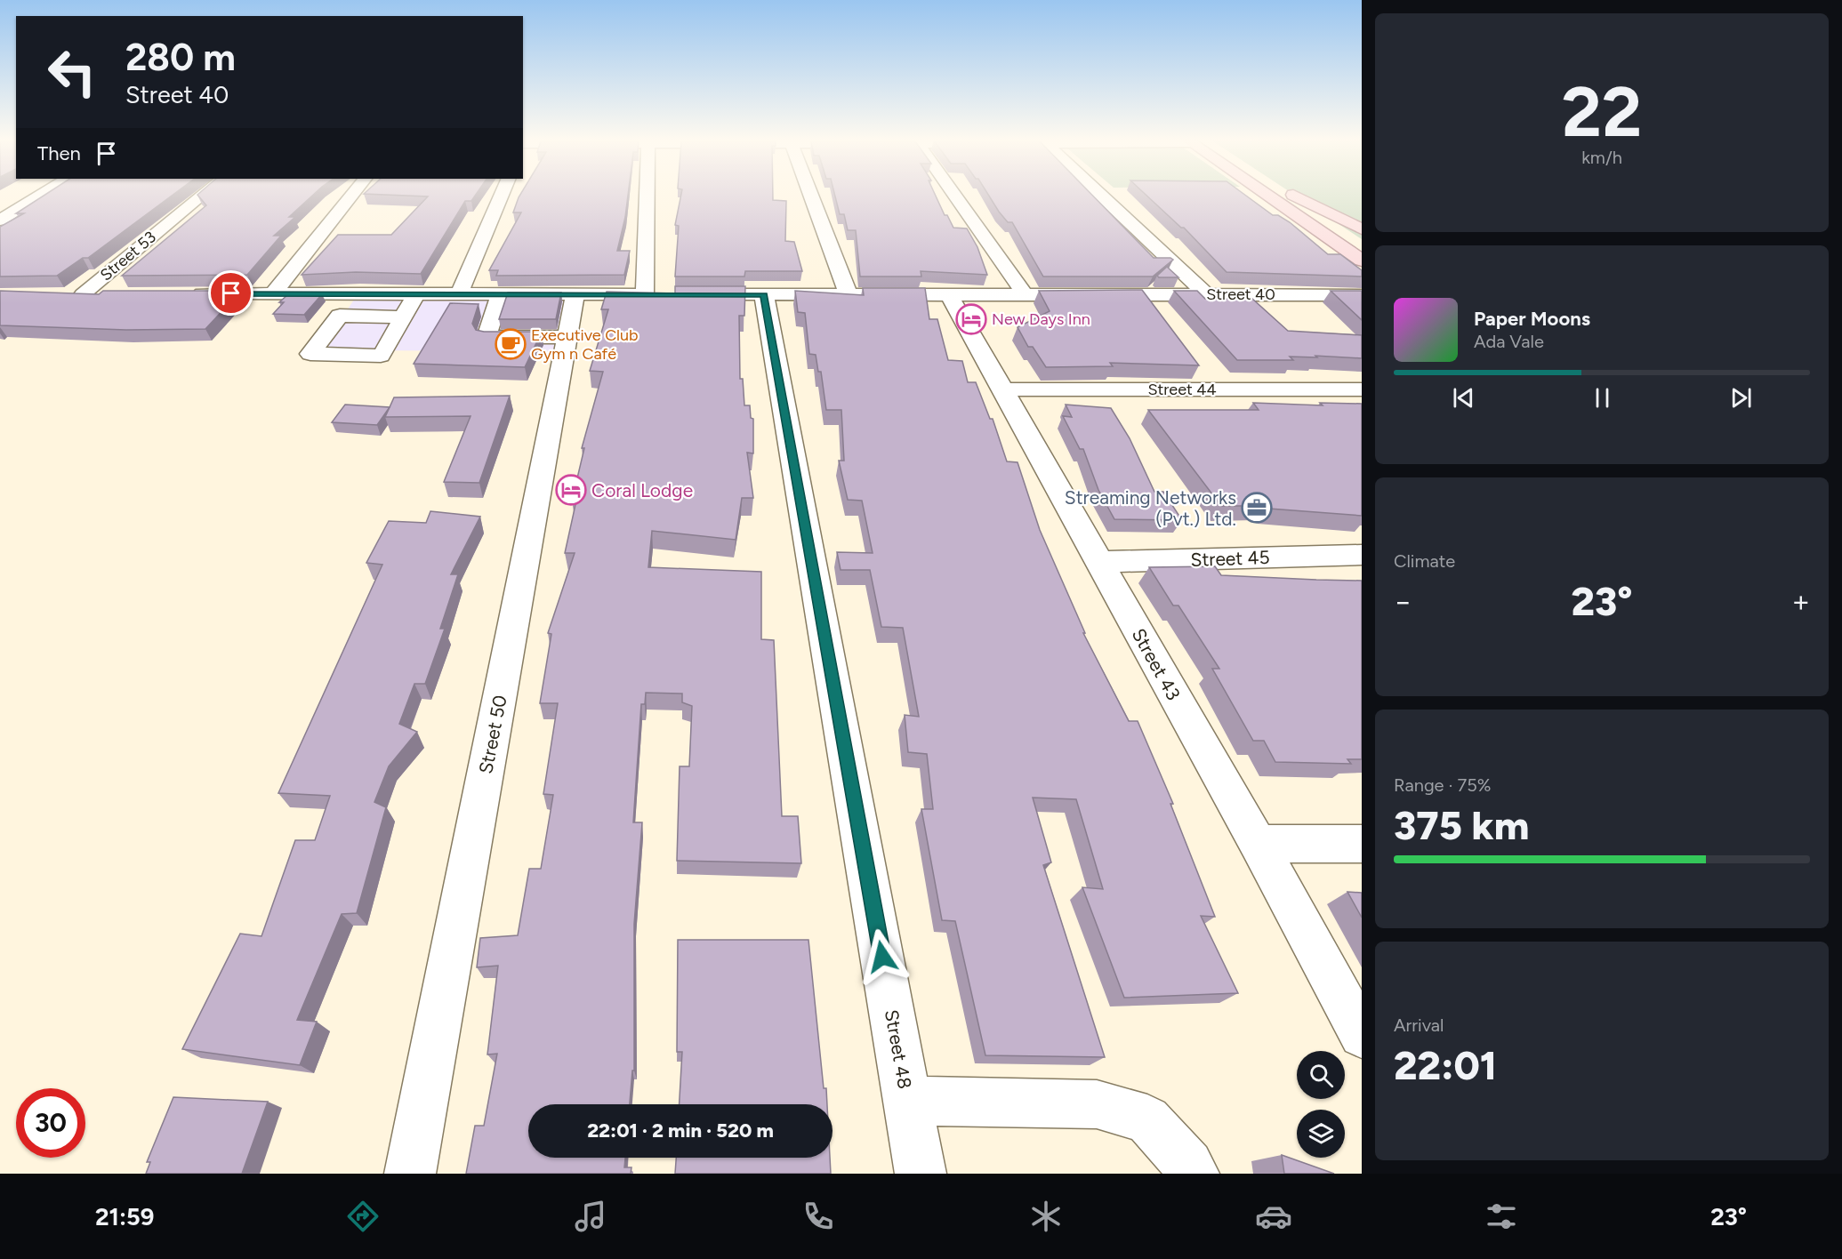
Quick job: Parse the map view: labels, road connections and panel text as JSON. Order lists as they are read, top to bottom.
{
  "streets": {
    "street": [
      "Street 53",
      "Street 40",
      "Street 44",
      "Street 45",
      "Street 43",
      "Street 50",
      "Street 48"
    ]
  },
  "crossings": [
    ["Street 40", "Street 43"],
    ["Street 40", "Street 48"],
    ["Street 44", "Street 43"],
    ["Street 45", "Street 43"]
  ],
  "places": {
    "hotel": ["New Days Inn", "Coral Lodge"],
    "cafe": ["Executive Club Gym n Café"],
    "office": ["Streaming Networks (Pvt.) Ltd."]
  },
  "page": {
    "tile": [
      ["22", "km/h"],
      "Climate",
      ["Range · 75%", "375 km"],
      ["Arrival", "22:01"]
    ],
    "turn": ["280 m", "Street 40"],
    "then": "Then",
    "song": ["Paper Moons", "Ada Vale"],
    "heat": ["−", "23°", "+"],
    "limit": "30",
    "trip": "22:01 · 2 min · 520 m",
    "tabs": ["21:59", "23°"]
  }
}
